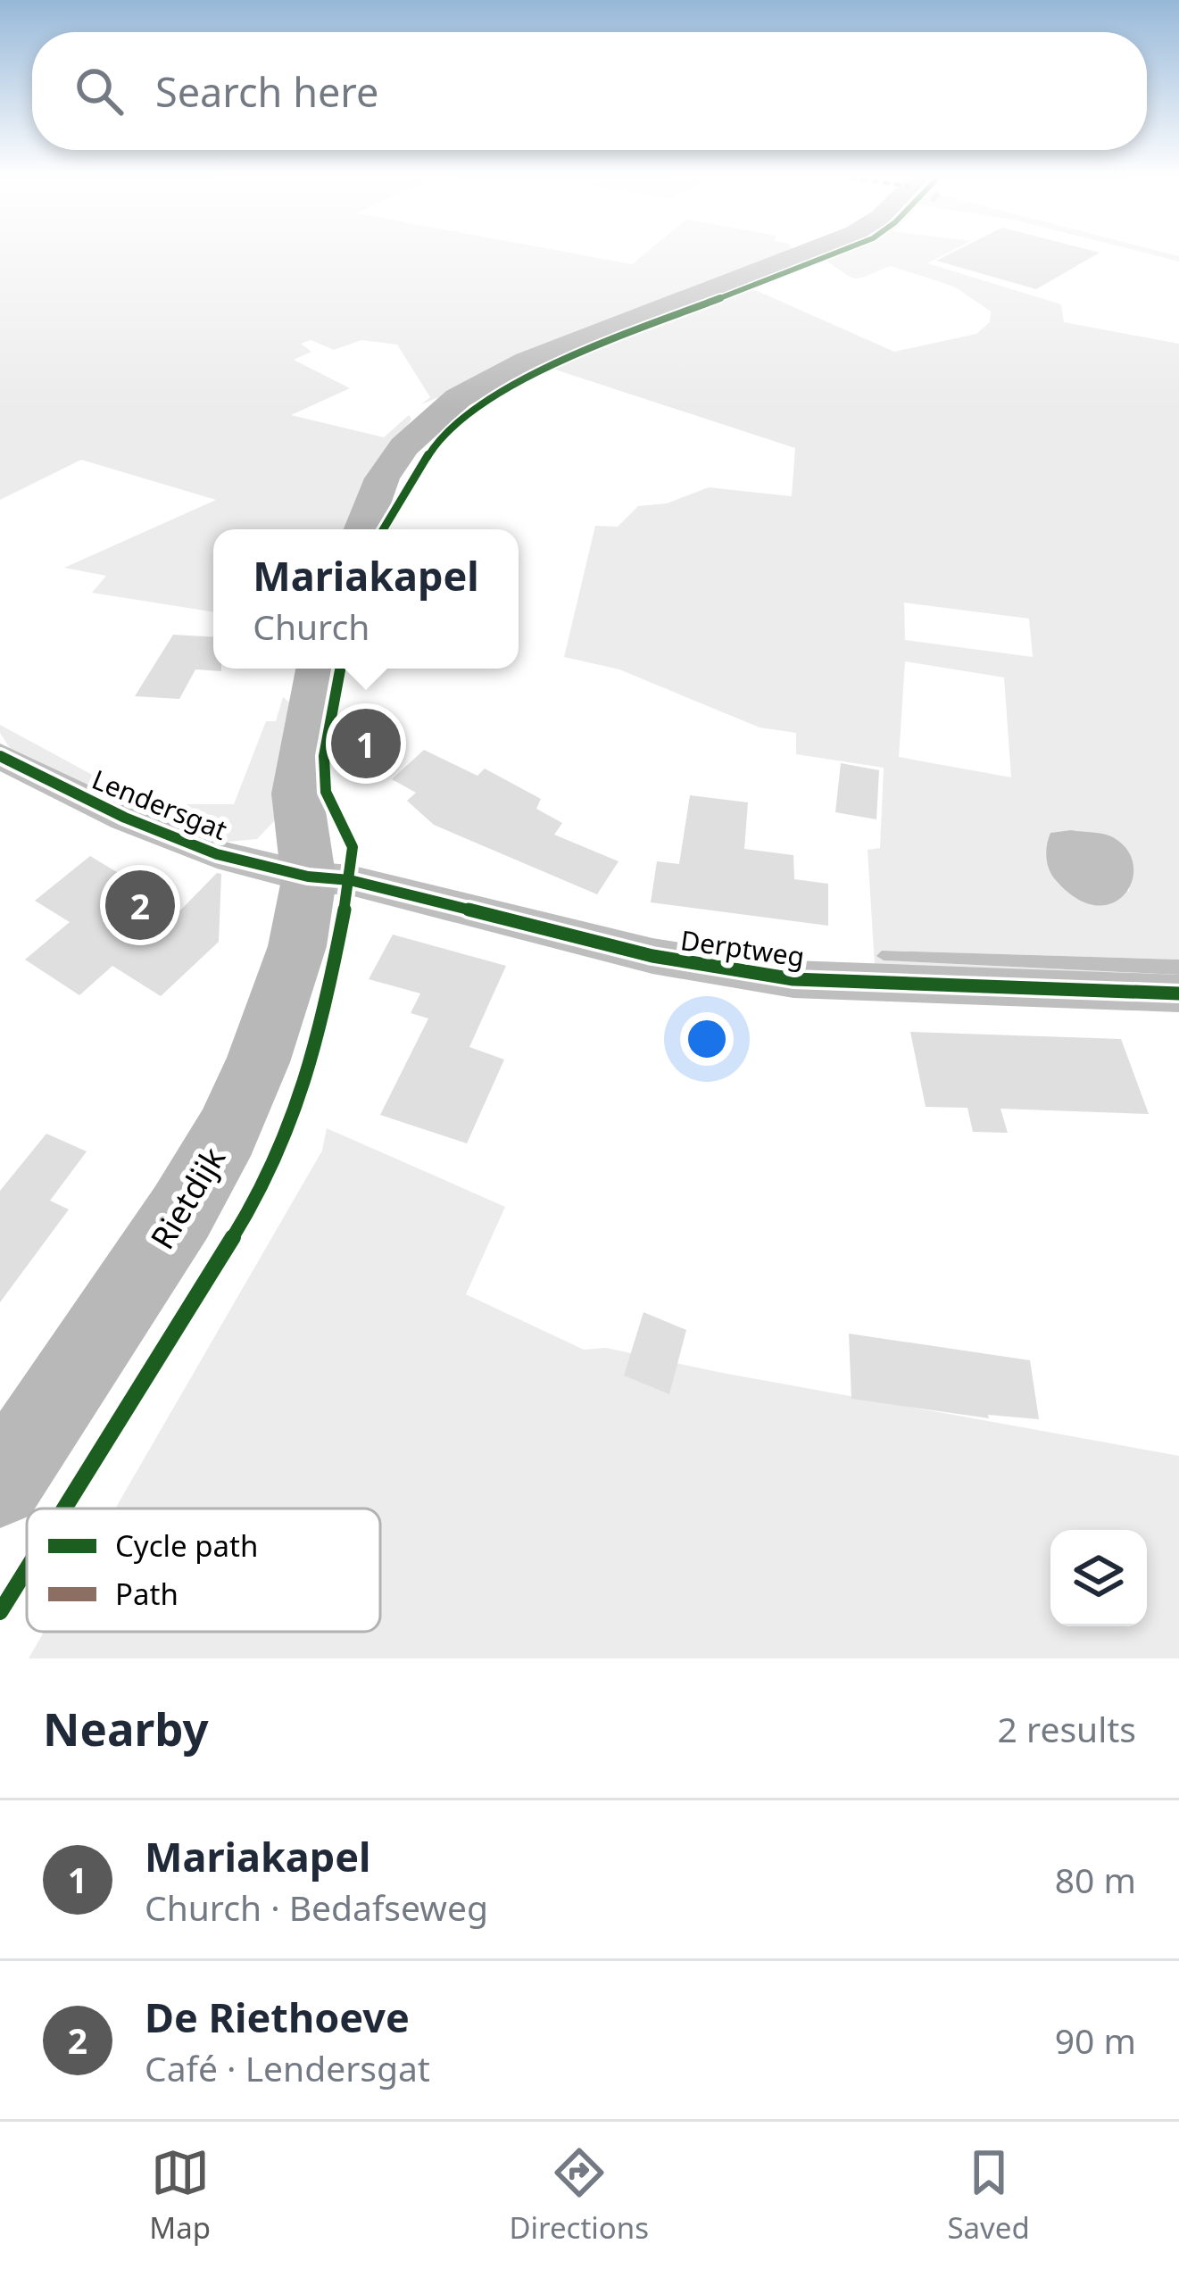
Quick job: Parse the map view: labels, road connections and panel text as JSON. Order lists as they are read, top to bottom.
{
  "streets": {
    "street": ["Lendersgat", "Derptweg", "Rietdijk"]
  },
  "crossings": [
    ["Lendersgat", "Derptweg"],
    ["Lendersgat", "Rietdijk"],
    ["Derptweg", "Rietdijk"]
  ],
  "legend": ["Cycle path", "Path"],
  "page": {
    "search": "Search here",
    "popup": ["Mariakapel", "Church"],
    "pins": ["1", "2"],
    "heading": ["Nearby", "2 results"],
    "list": [
      {
        "mark": "1",
        "name": "Mariakapel",
        "note": "Church · Bedafseweg",
        "value": "80 m"
      },
      {
        "mark": "2",
        "name": "De Riethoeve",
        "note": "Café · Lendersgat",
        "value": "90 m"
      }
    ],
    "nav": ["Map", "Directions", "Saved"]
  }
}
